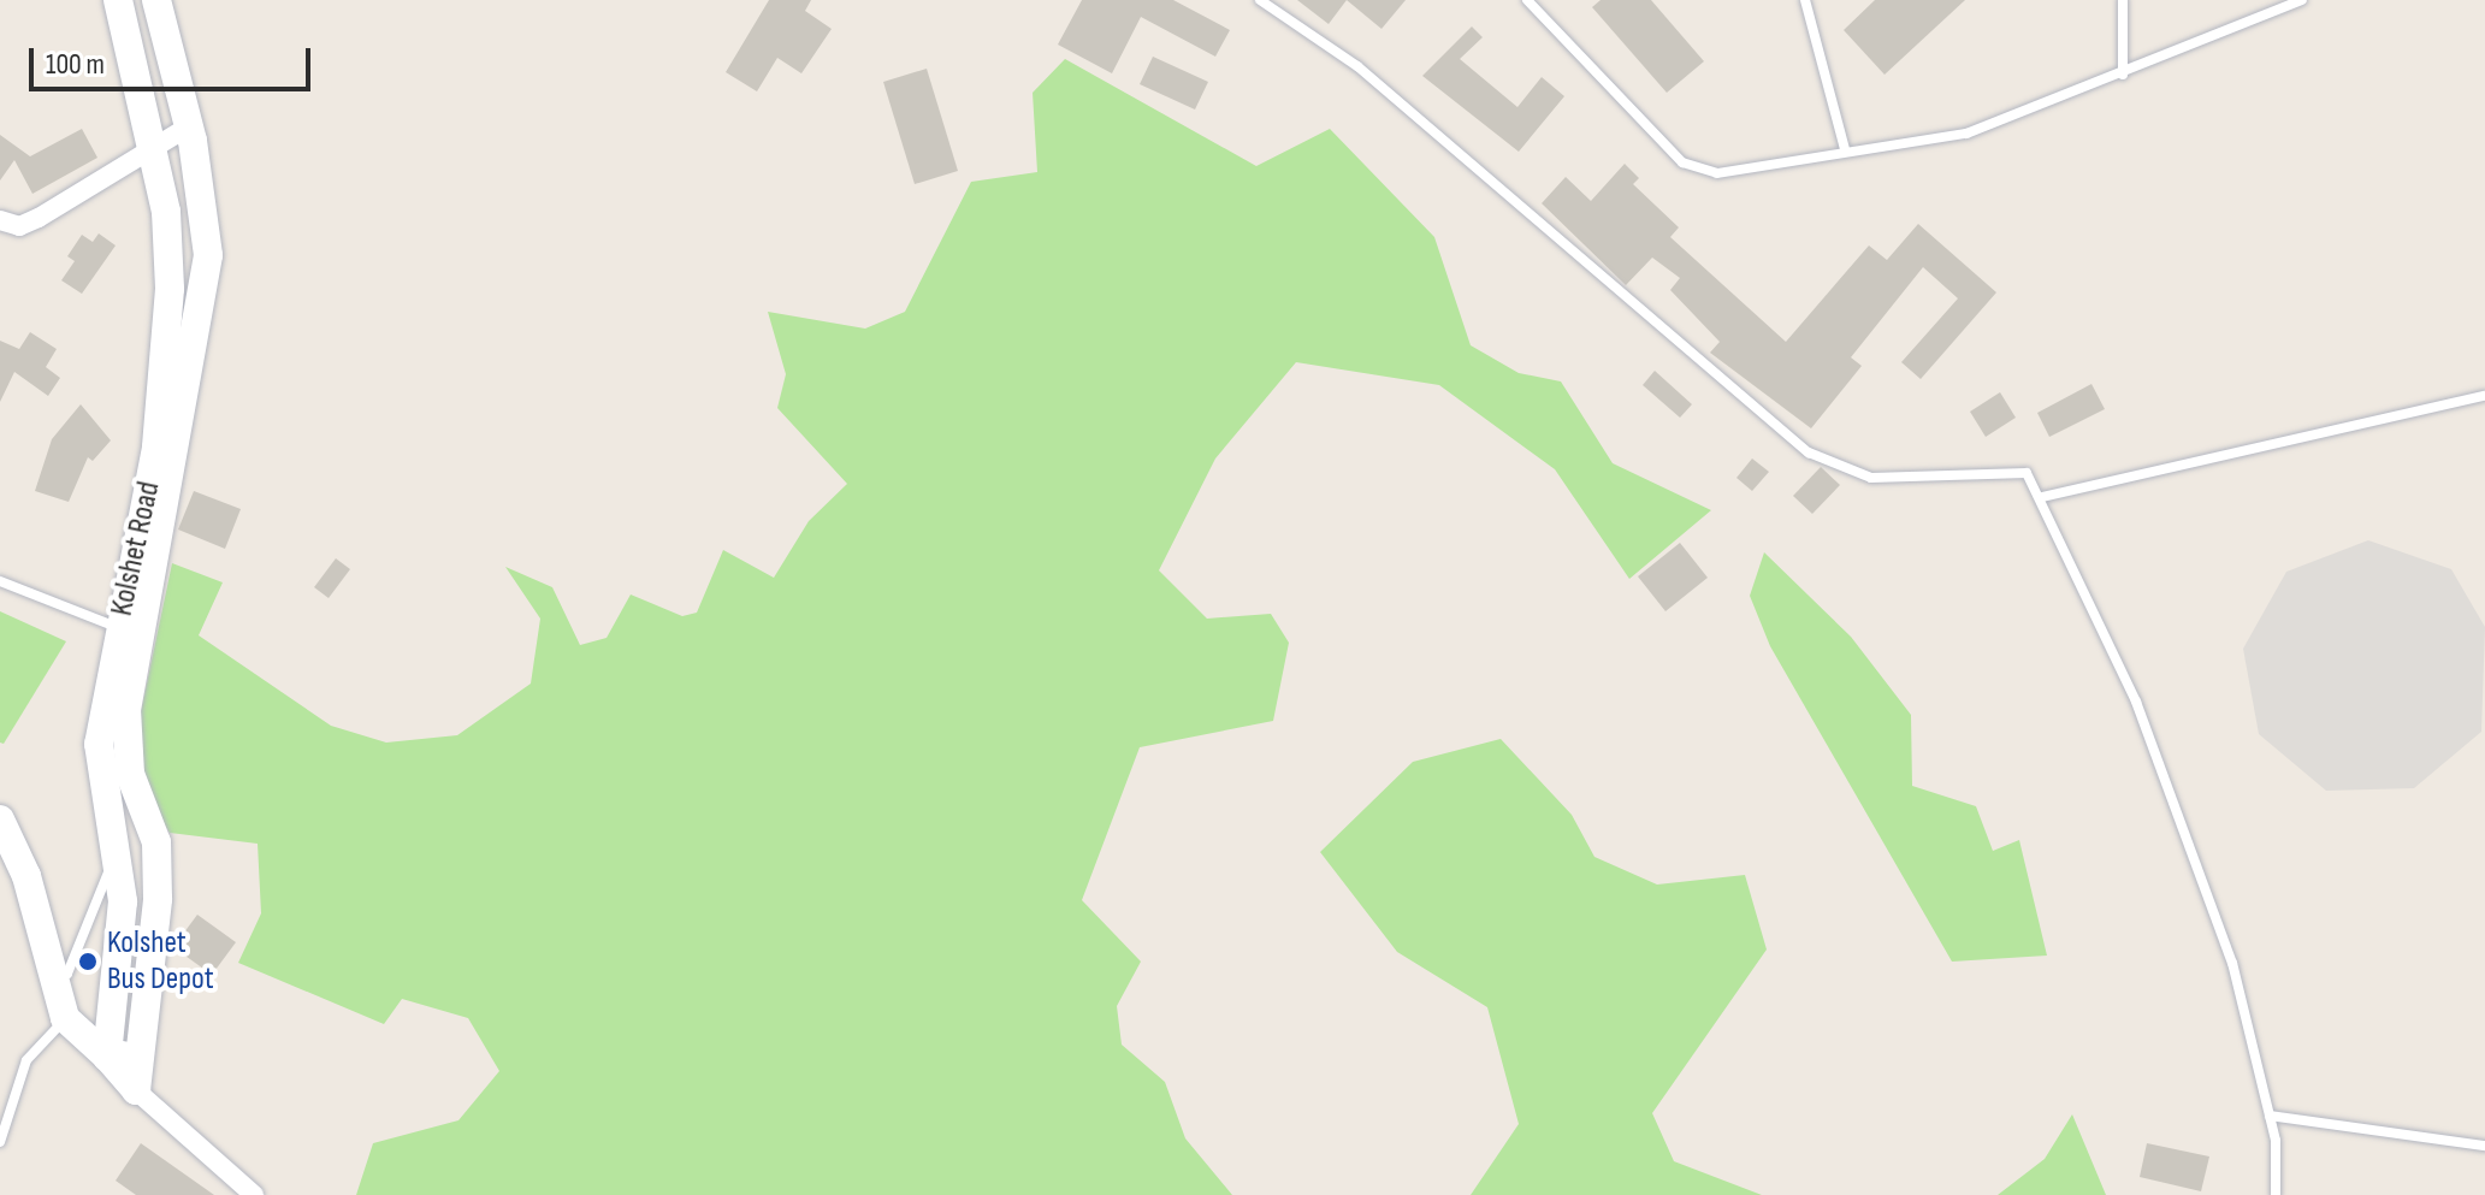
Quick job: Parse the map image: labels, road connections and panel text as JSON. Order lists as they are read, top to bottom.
{
  "streets": {
    "street": ["Kolshet Road"]
  },
  "places": ["Kolshet Bus Depot"],
  "scale_bar": "100 m"
}
